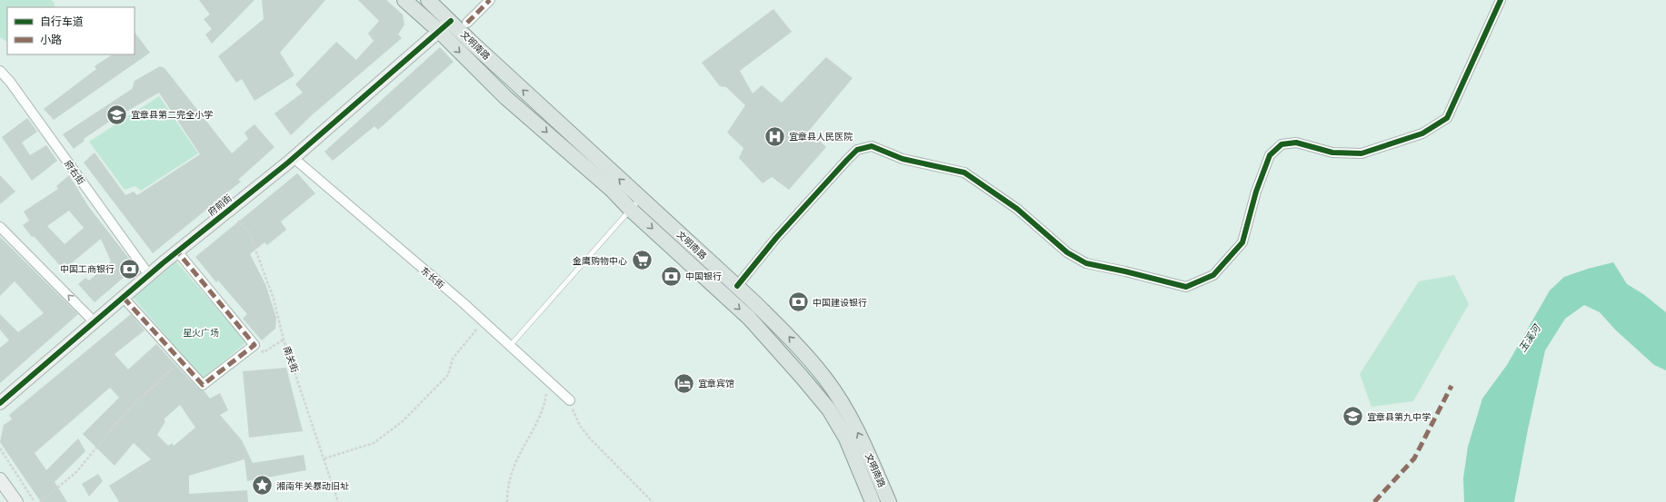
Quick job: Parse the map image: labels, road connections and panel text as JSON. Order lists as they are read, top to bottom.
{
  "streets": {
    "main road": ["文明南路"],
    "street": ["府右街", "府前街", "东长街"],
    "path": ["南关街"]
  },
  "crossings": [
    ["文明南路", "府前街"],
    ["府右街", "府前街"],
    ["府前街", "东长街"]
  ],
  "water": ["玉溪河"],
  "parks": ["星火广场"],
  "places": {
    "school or university": ["宜章县第二完全小学", "宜章县第九中学"],
    "hospital": ["宜章县人民医院"],
    "supermarket": ["金鹰购物中心"],
    "bank": ["中国工商银行", "中国银行", "中国建设银行"],
    "hotel": ["宜章宾馆"],
    "place": ["湘南年关暴动旧址"]
  },
  "legend": ["自行车道", "小路"]
}
